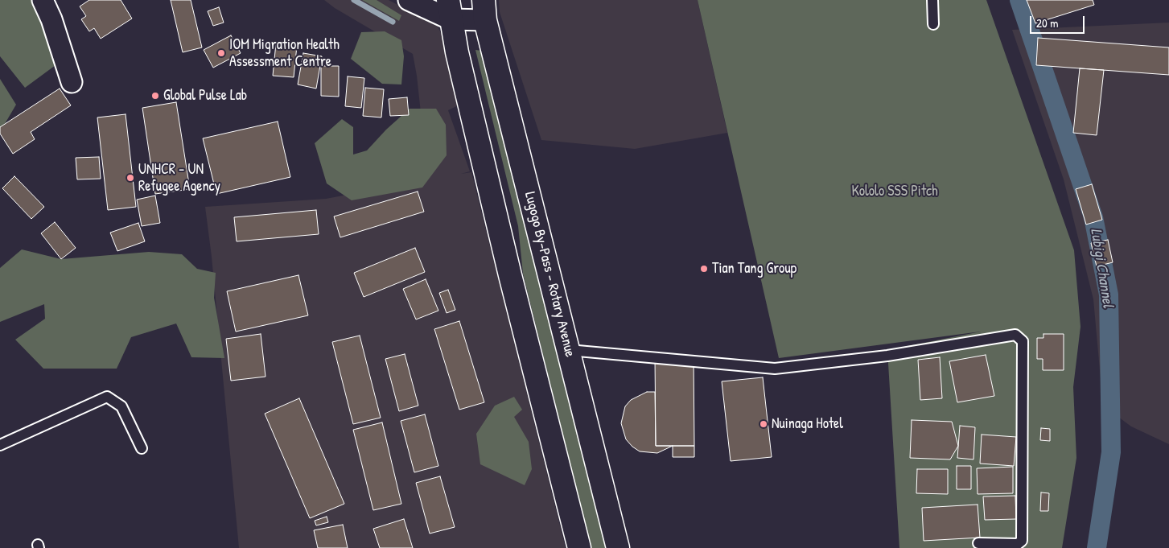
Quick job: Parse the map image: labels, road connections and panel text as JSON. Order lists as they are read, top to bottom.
{
  "streets": {
    "main road": ["Lugogo By-Pass - Rotary Avenue"]
  },
  "water": ["Lubigi Channel"],
  "parks": ["Kololo SSS Pitch"],
  "places": [
    "IOM Migration Health Assessment Centre",
    "Global Pulse Lab",
    "UNHCR - UN Refugee Agency",
    "Tian Tang Group",
    "Nuinaga Hotel"
  ],
  "scale_bar": "20 m"
}
